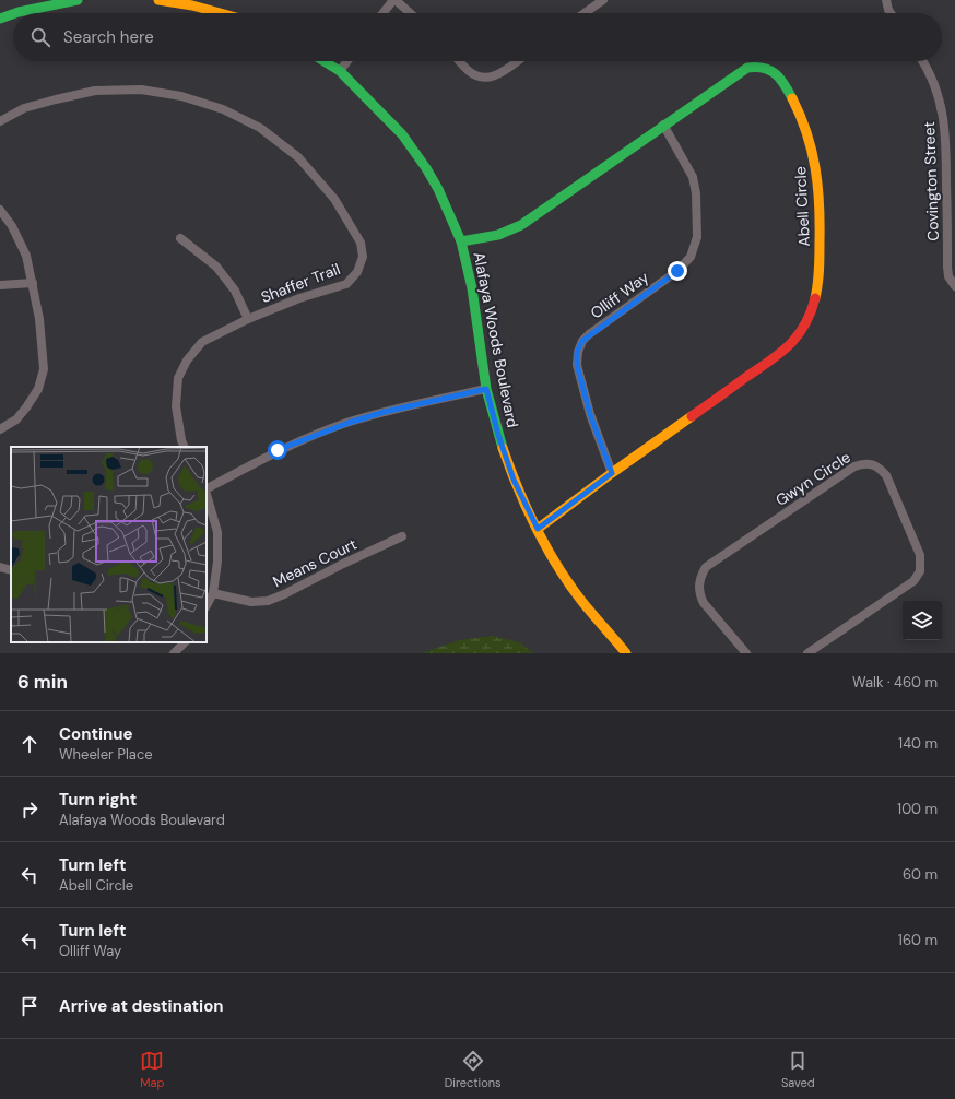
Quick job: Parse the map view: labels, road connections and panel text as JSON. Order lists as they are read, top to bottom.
{
  "streets": {
    "street": [
      "Covington Street",
      "Abell Circle",
      "Shaffer Trail",
      "Olliff Way",
      "Alafaya Woods Boulevard",
      "Gwyn Circle",
      "Means Court"
    ]
  },
  "crossings": [
    ["Abell Circle", "Olliff Way"],
    ["Abell Circle", "Alafaya Woods Boulevard"]
  ],
  "page": {
    "search": "Search here",
    "heading": ["6 min", "Walk · 460 m"],
    "list": [
      ["Continue", "Wheeler Place", "140 m"],
      ["Turn right", "Alafaya Woods Boulevard", "100 m"],
      ["Turn left", "Abell Circle", "60 m"],
      ["Turn left", "Olliff Way", "160 m"],
      "Arrive at destination"
    ],
    "nav": ["Map", "Directions", "Saved"]
  }
}
